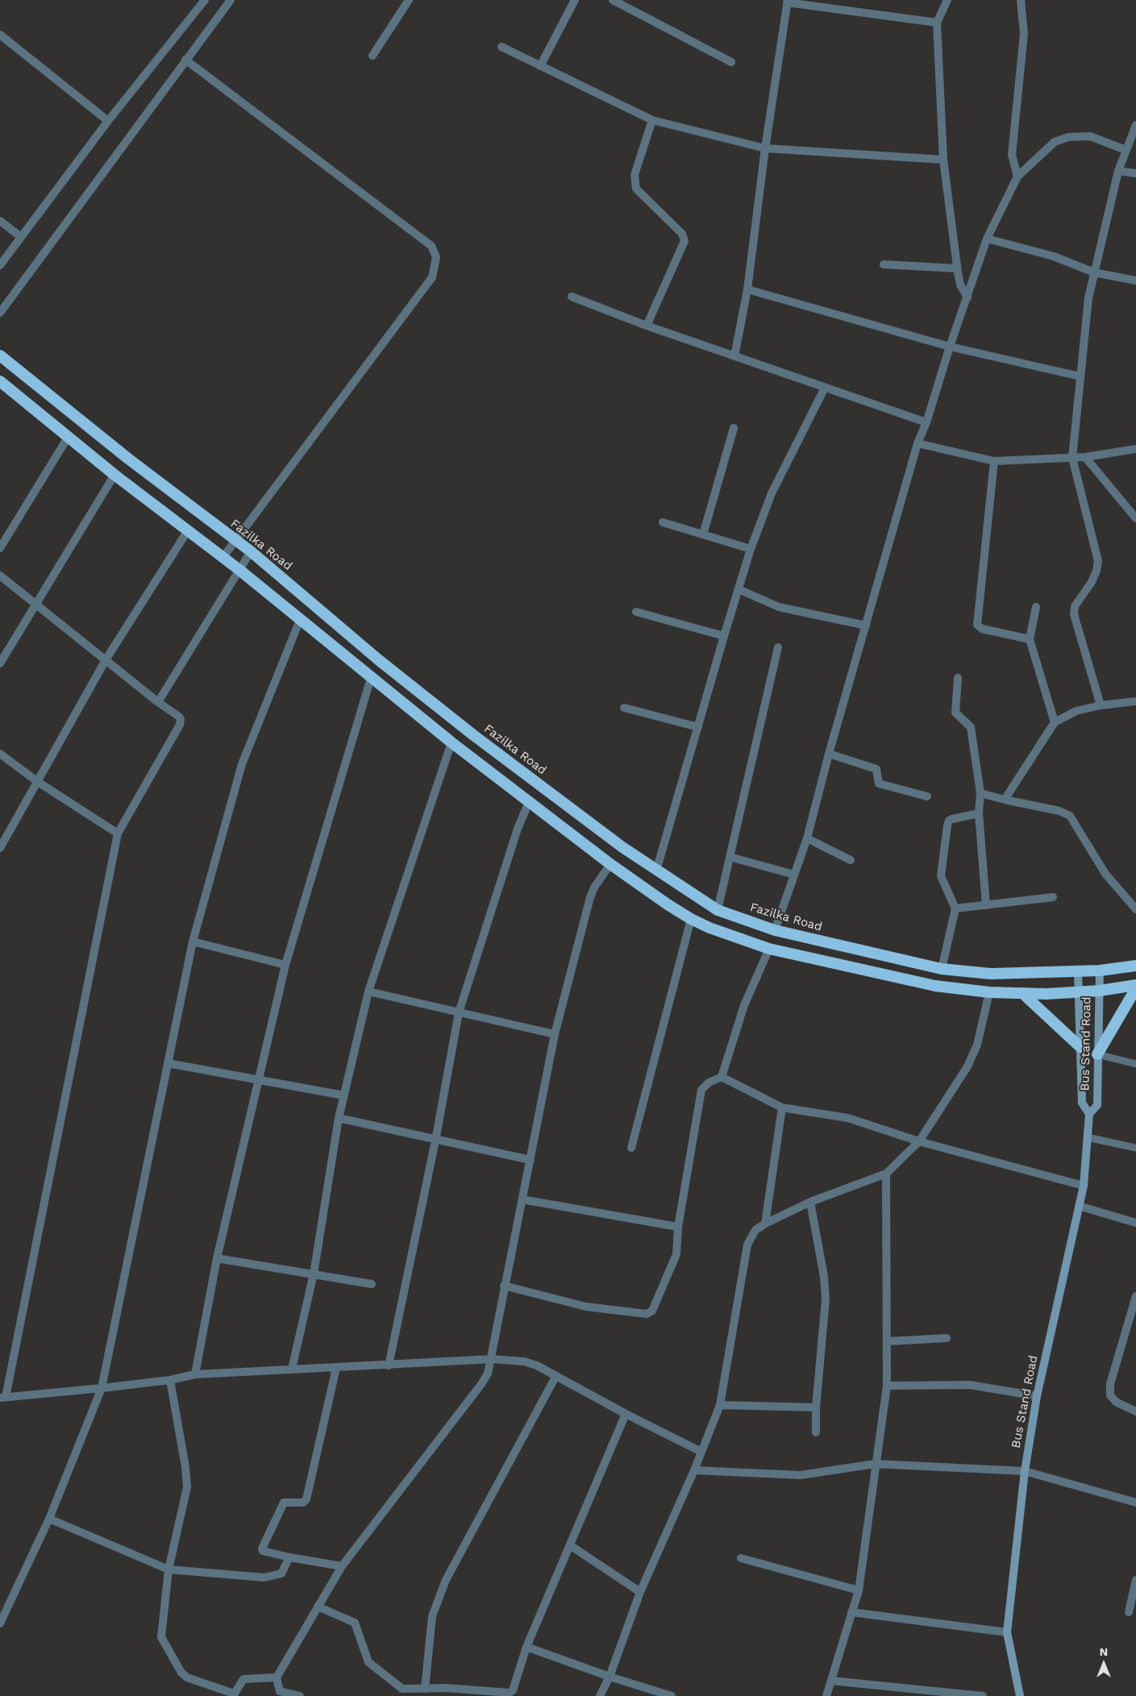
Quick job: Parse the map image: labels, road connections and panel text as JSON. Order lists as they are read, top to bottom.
{
  "streets": {
    "highway": ["Fazilka Road"],
    "main road": ["Bus Stand Road"]
  },
  "crossings": [
    ["Fazilka Road", "Bus Stand Road"]
  ],
  "north": "top"
}
